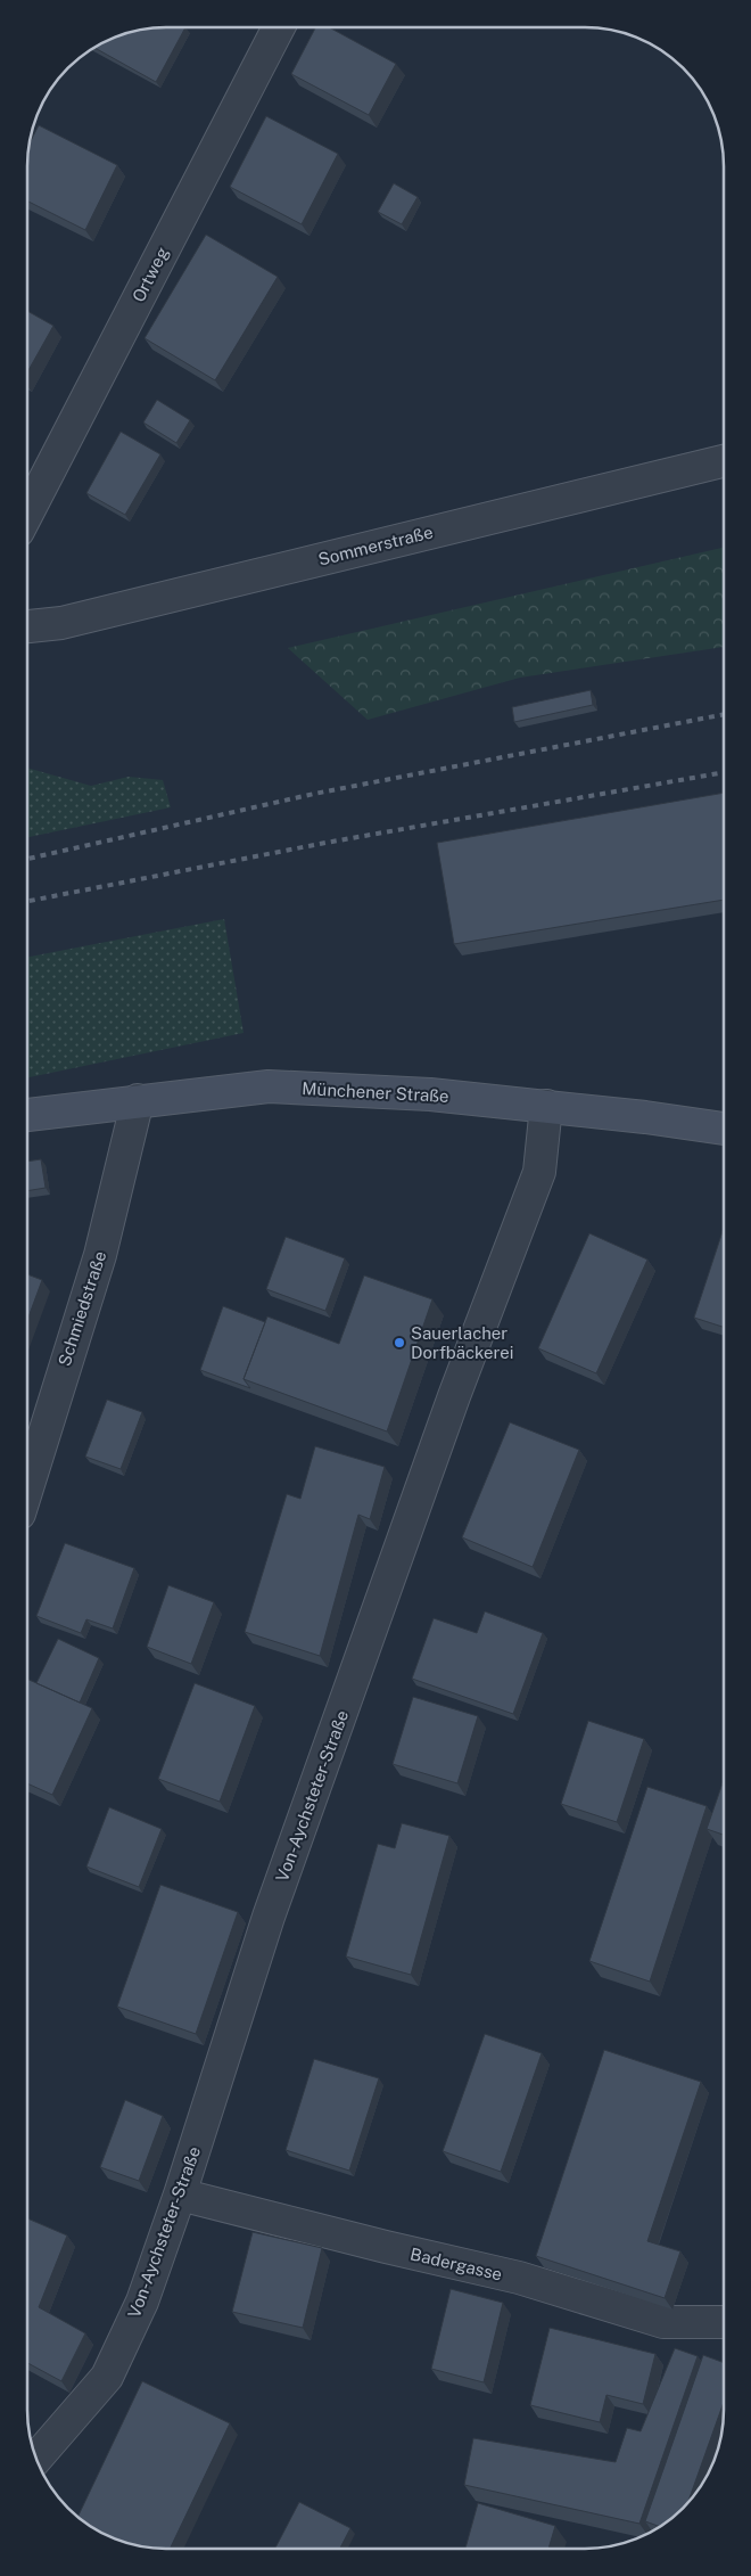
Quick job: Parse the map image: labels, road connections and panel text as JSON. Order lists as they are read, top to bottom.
{
  "streets": {
    "main road": ["Münchener Straße"],
    "street": [
      "Ortweg",
      "Sommerstraße",
      "Schmiedstraße",
      "Von-Aychsteter-Straße",
      "Badergasse"
    ]
  },
  "crossings": [
    ["Münchener Straße", "Schmiedstraße"],
    ["Münchener Straße", "Von-Aychsteter-Straße"],
    ["Von-Aychsteter-Straße", "Badergasse"]
  ],
  "places": ["Sauerlacher Dorfbäckerei"]
}
